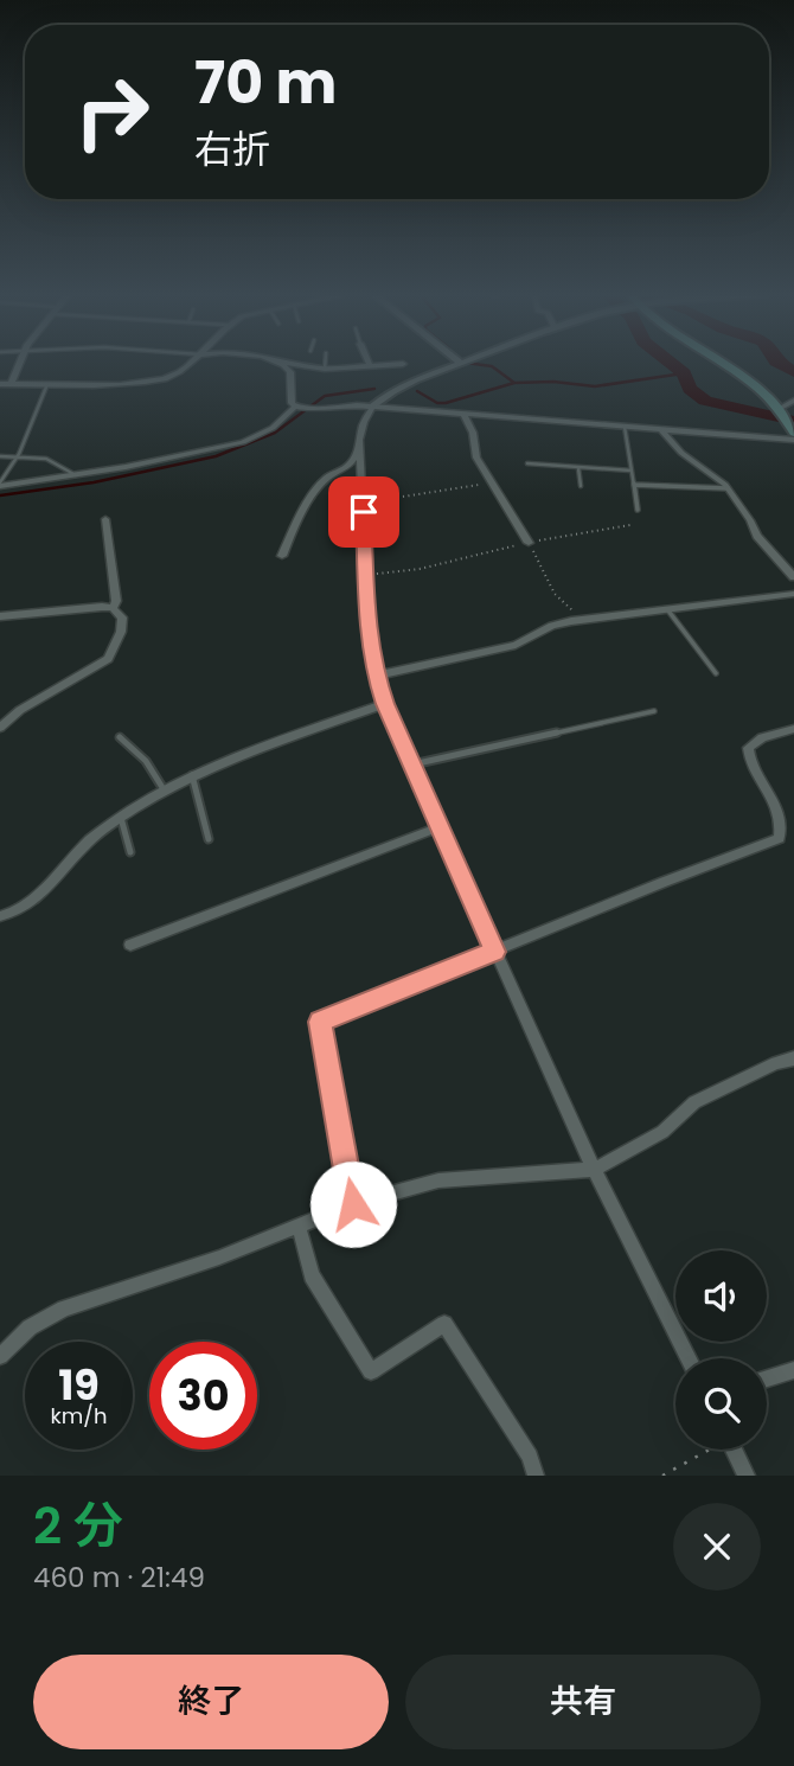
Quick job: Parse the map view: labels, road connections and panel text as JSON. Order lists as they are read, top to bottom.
{
  "page": {
    "turn": ["70 m", "右折"],
    "speed": "19 km/h",
    "limit": "30",
    "heading": ["2 分", "460 m · 21:49"],
    "buttons": ["終了", "共有"]
  }
}
